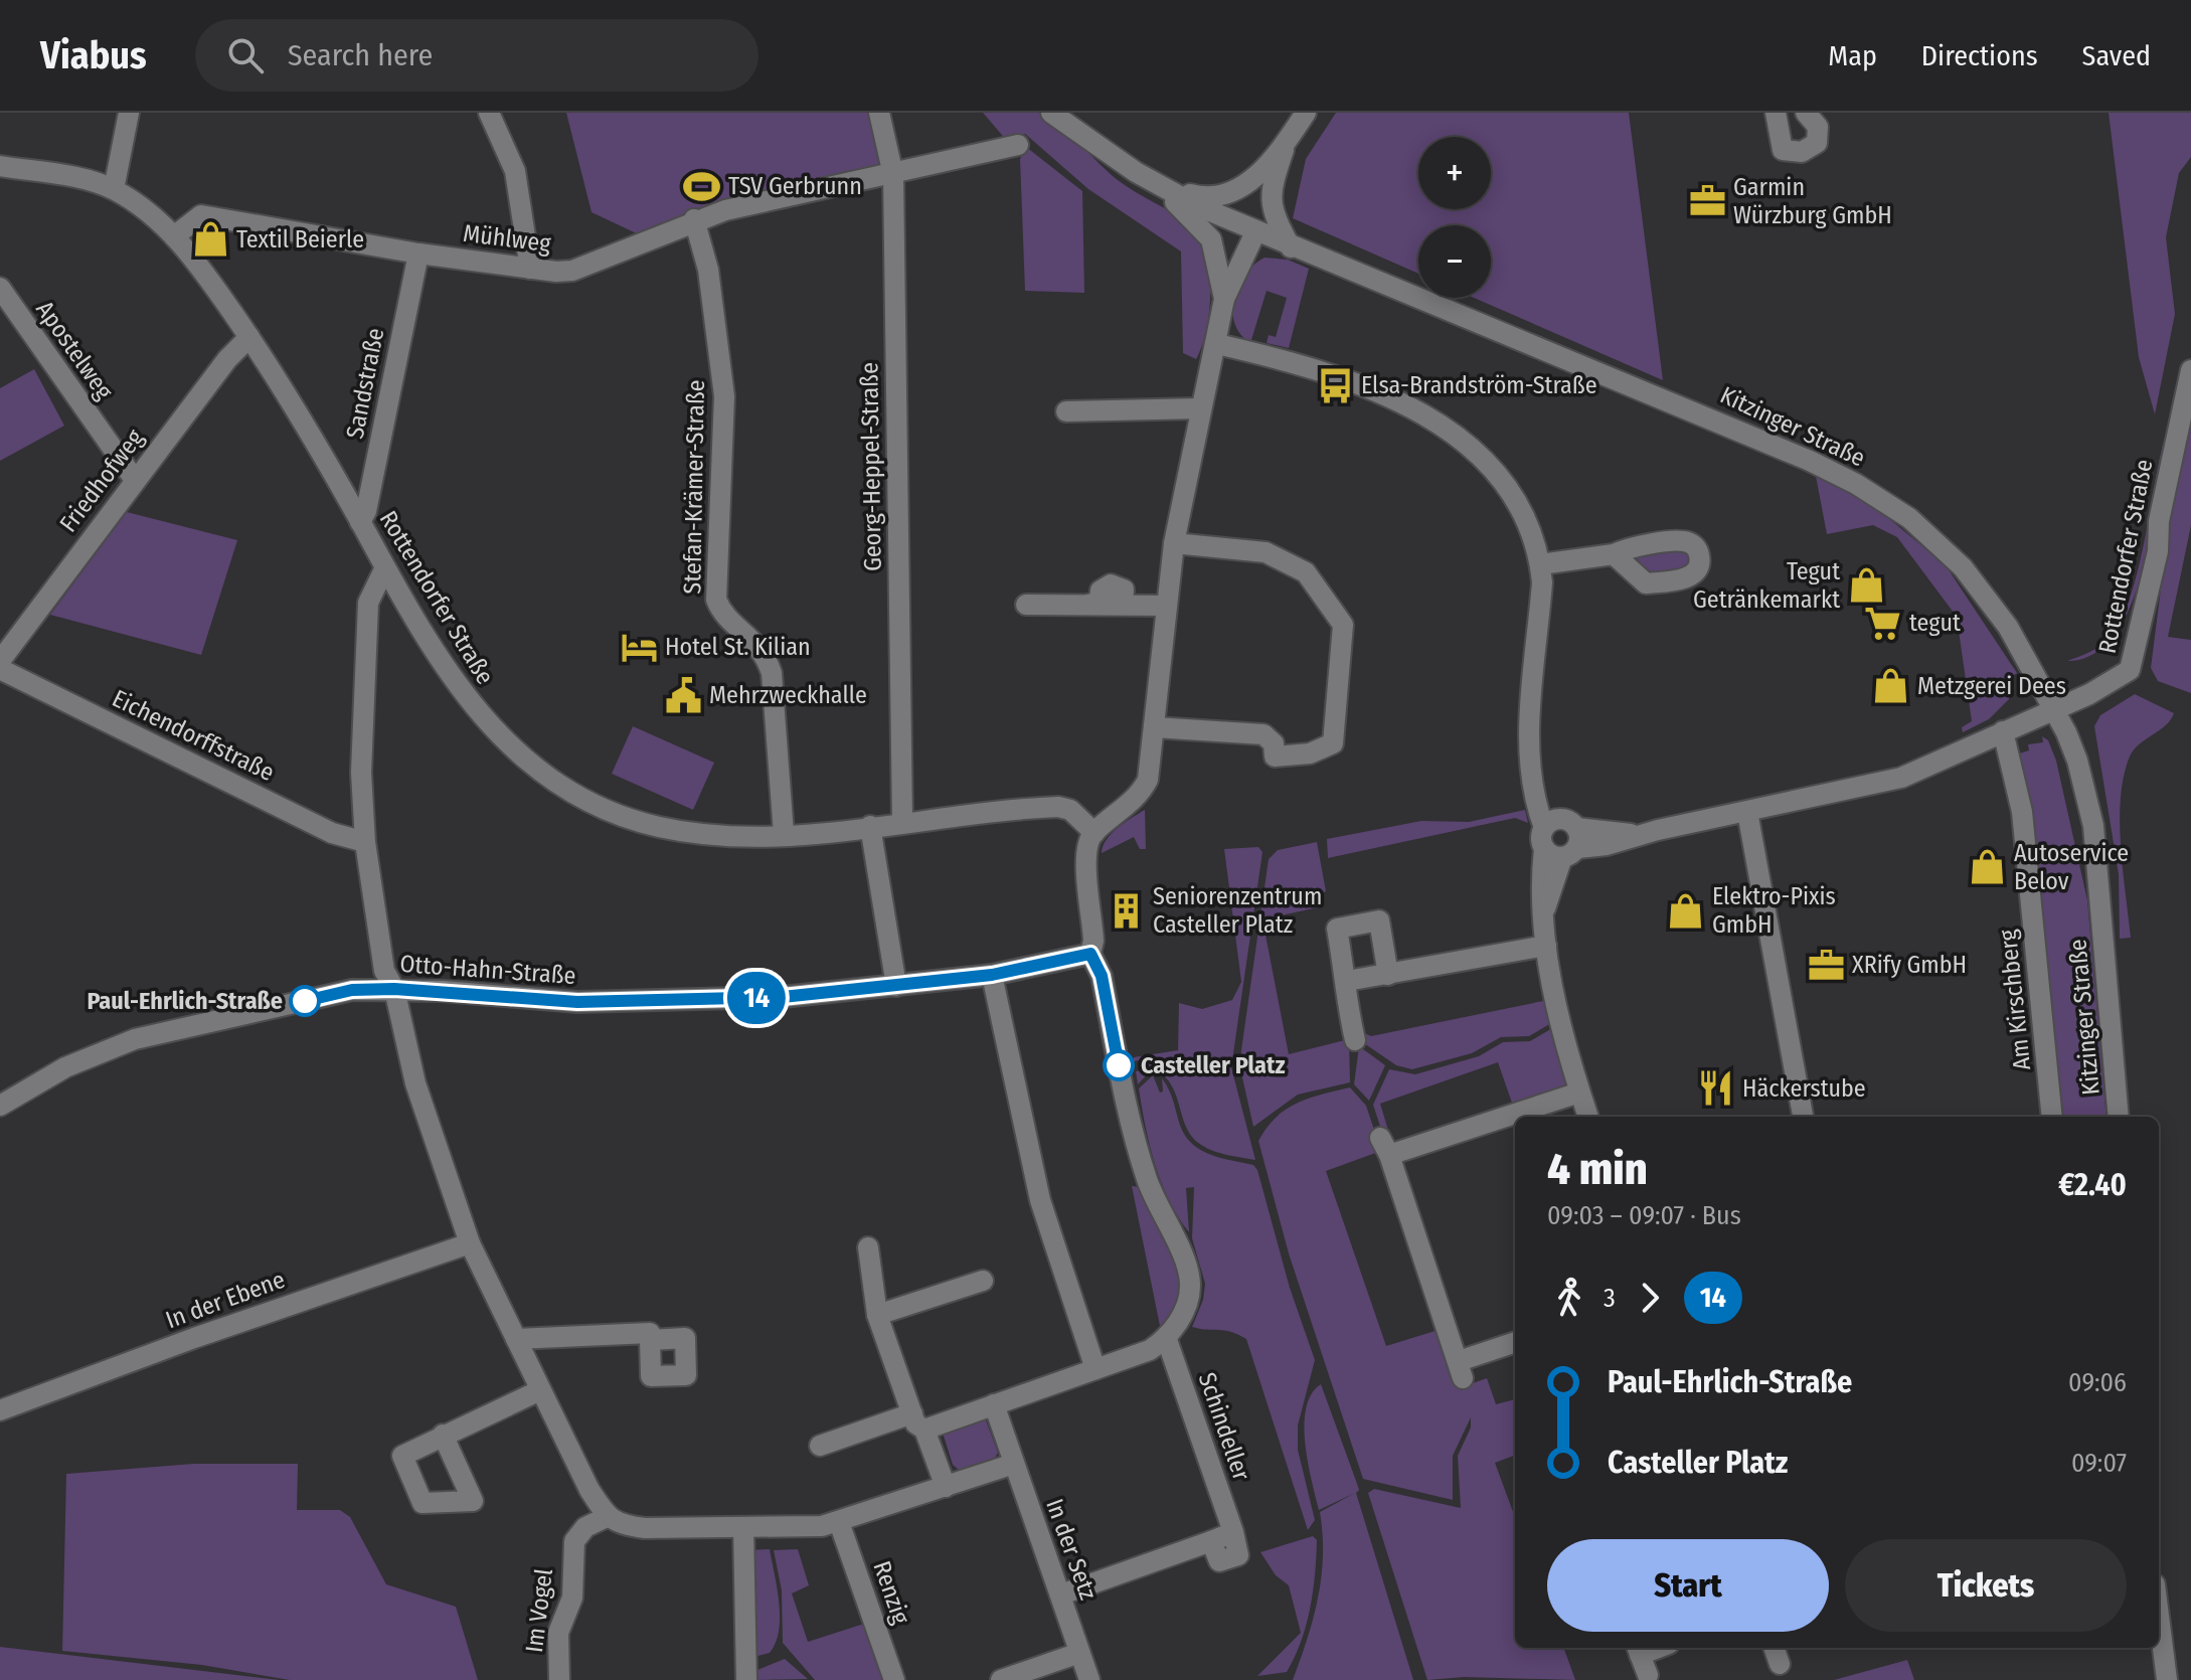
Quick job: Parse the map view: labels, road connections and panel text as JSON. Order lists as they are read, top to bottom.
{
  "streets": {
    "street": [
      "Mühlweg",
      "Apostelweg",
      "Sandstraße",
      "Kitzinger Straße",
      "Georg-Heppel-Straße",
      "Friedhofweg",
      "Stefan-Krämer-Straße",
      "Rottendorfer Straße",
      "Eichendorffstraße",
      "Otto-Hahn-Straße",
      "Am Kirschberg",
      "In der Ebene",
      "Schindeller",
      "In der Setz",
      "Renzig",
      "Im Vogel"
    ]
  },
  "crossings": [
    ["Mühlweg", "Sandstraße"],
    ["Mühlweg", "Georg-Heppel-Straße"],
    ["Mühlweg", "Stefan-Krämer-Straße"],
    ["Mühlweg", "Rottendorfer Straße"],
    ["Apostelweg", "Friedhofweg"],
    ["Sandstraße", "Rottendorfer Straße"],
    ["Kitzinger Straße", "Rottendorfer Straße"],
    ["Georg-Heppel-Straße", "Rottendorfer Straße"],
    ["Friedhofweg", "Rottendorfer Straße"],
    ["Stefan-Krämer-Straße", "Rottendorfer Straße"],
    ["Schindeller", "In der Setz"]
  ],
  "places": {
    "sports": ["TSV Gerbrunn"],
    "office": ["Garmin Würzburg GmbH", "XRify GmbH"],
    "shop": [
      "Textil Beierle",
      "Tegut Getränkemarkt",
      "Metzgerei Dees",
      "Autoservice Belov",
      "Elektro-Pixis GmbH"
    ],
    "bus stop": ["Elsa-Brandström-Straße"],
    "supermarket": ["tegut"],
    "hotel": ["Hotel St. Kilian"],
    "public building": ["Mehrzweckhalle"],
    "building": ["Seniorenzentrum Casteller Platz"],
    "other": ["Paul-Ehrlich-Straße", "Casteller Platz"],
    "restaurant": ["Häckerstube"]
  },
  "lines": ["bus line 14"],
  "page": {
    "header": "Viabus",
    "search": "Search here",
    "nav": ["Map", "Directions", "Saved"],
    "on_map": "14",
    "map_buttons": ["+", "−"],
    "heading": ["4 min", "09:03 – 09:07 · Bus", "€2.40"],
    "legs": ["3", "14"],
    "list": [
      {
        "name": "Paul-Ehrlich-Straße",
        "value": "09:06"
      },
      {
        "name": "Casteller Platz",
        "value": "09:07"
      }
    ],
    "buttons": ["Start", "Tickets"]
  }
}
